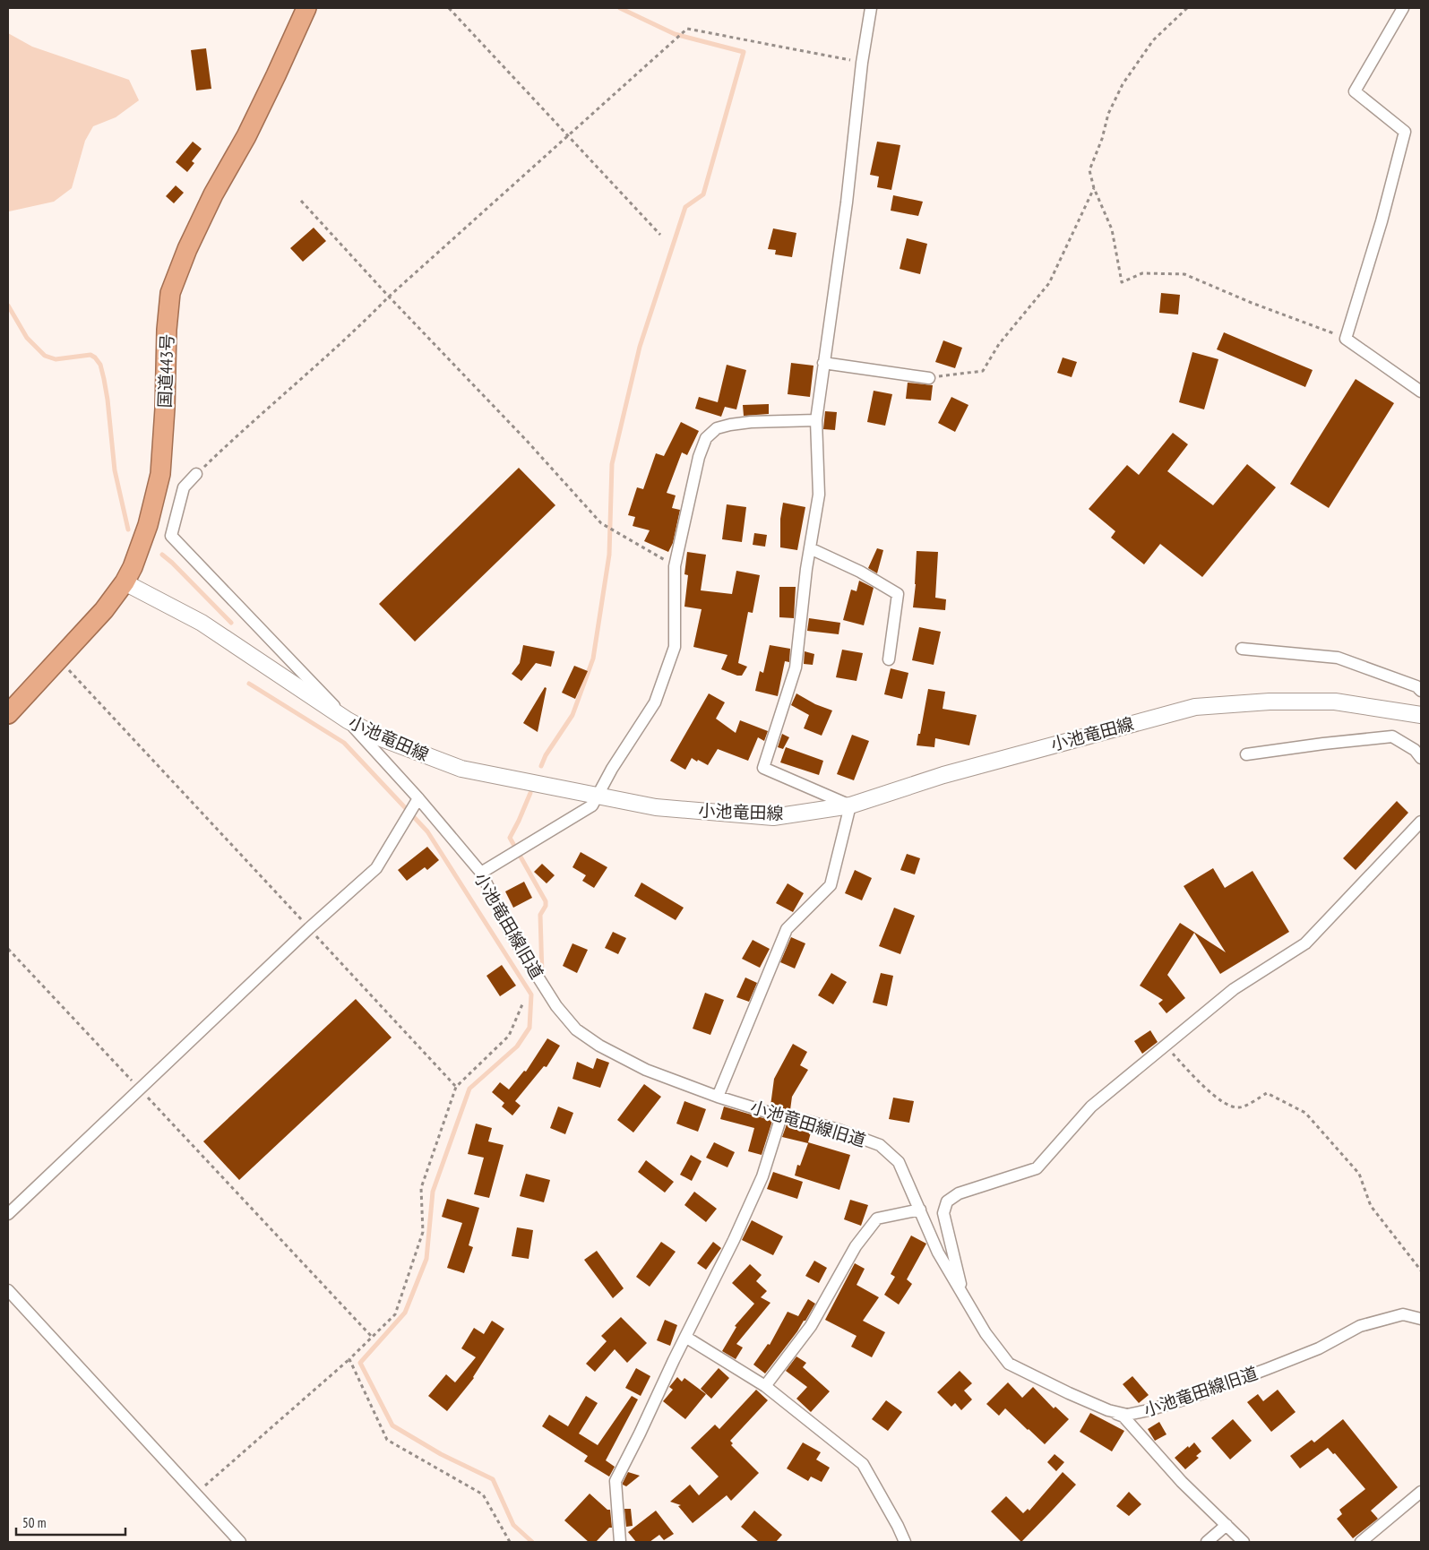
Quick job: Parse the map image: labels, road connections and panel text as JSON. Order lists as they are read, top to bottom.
{
  "streets": {
    "highway": ["国道443号"],
    "main road": ["小池竜田線"],
    "street": ["小池竜田線旧道"]
  },
  "crossings": [
    ["国道443号", "小池竜田線"],
    ["小池竜田線", "小池竜田線旧道"]
  ],
  "scale_bar": "50 m"
}
